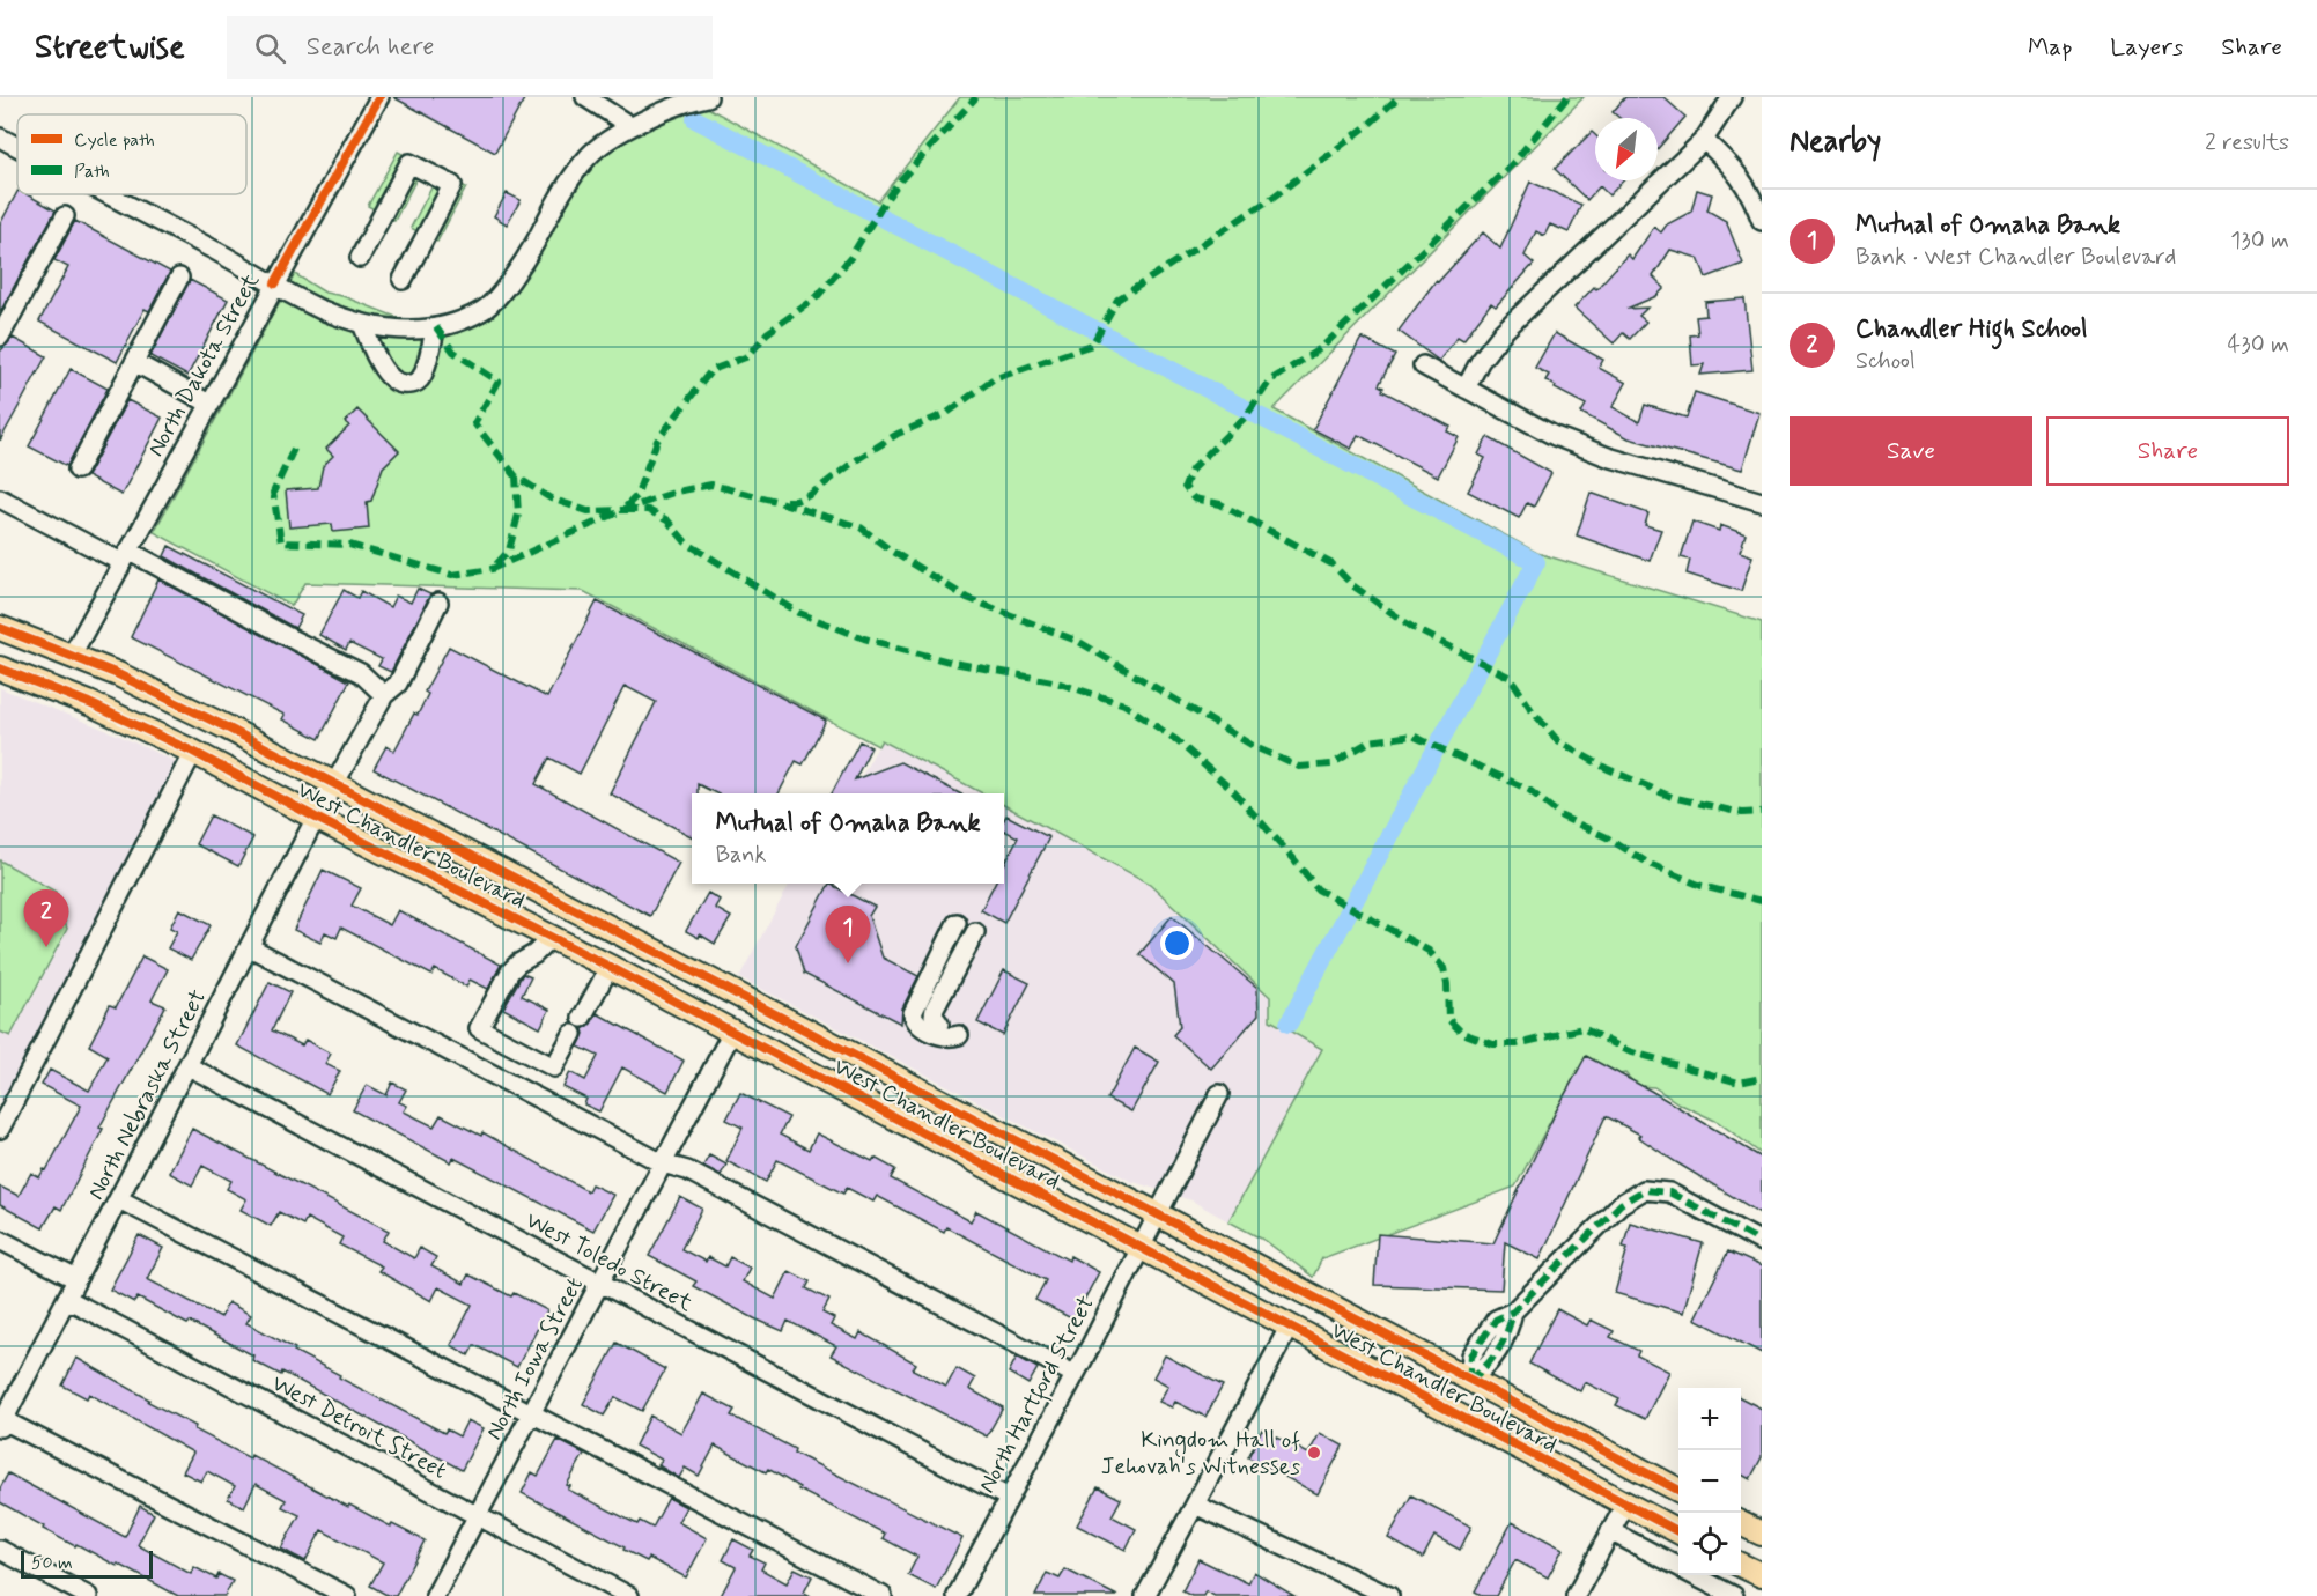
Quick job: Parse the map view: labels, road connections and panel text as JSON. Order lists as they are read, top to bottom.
{
  "streets": {
    "main road": ["West Chandler Boulevard"],
    "street": [
      "North Dakota Street",
      "North Nebraska Street",
      "West Toledo Street",
      "North Iowa Street",
      "North Hartford Street",
      "West Detroit Street"
    ]
  },
  "crossings": [
    ["North Dakota Street", "West Chandler Boulevard"],
    ["West Chandler Boulevard", "North Nebraska Street"],
    ["West Chandler Boulevard", "North Iowa Street"],
    ["West Chandler Boulevard", "North Hartford Street"],
    ["North Nebraska Street", "West Toledo Street"],
    ["North Nebraska Street", "West Detroit Street"],
    ["West Toledo Street", "North Iowa Street"],
    ["West Toledo Street", "North Hartford Street"],
    ["North Iowa Street", "West Detroit Street"]
  ],
  "places": ["Kingdom Hall of Jehovah's Witnesses"],
  "legend": ["Cycle path", "Path"],
  "scale_bar": "50 m",
  "north": "bottom left",
  "page": {
    "header": "Streetwise",
    "search": "Search here",
    "nav": ["Map", "Layers", "Share"],
    "heading": ["Nearby", "2 results"],
    "list": [
      {
        "mark": "1",
        "name": "Mutual of Omaha Bank",
        "note": "Bank · West Chandler Boulevard",
        "value": "130 m"
      },
      {
        "mark": "2",
        "name": "Chandler High School",
        "note": "School",
        "value": "430 m"
      }
    ],
    "buttons": ["Save", "Share"],
    "popup": ["Mutual of Omaha Bank", "Bank"],
    "pins": ["2", "1"],
    "map_buttons": ["+", "−"],
    "scale": "50 m"
  }
}
